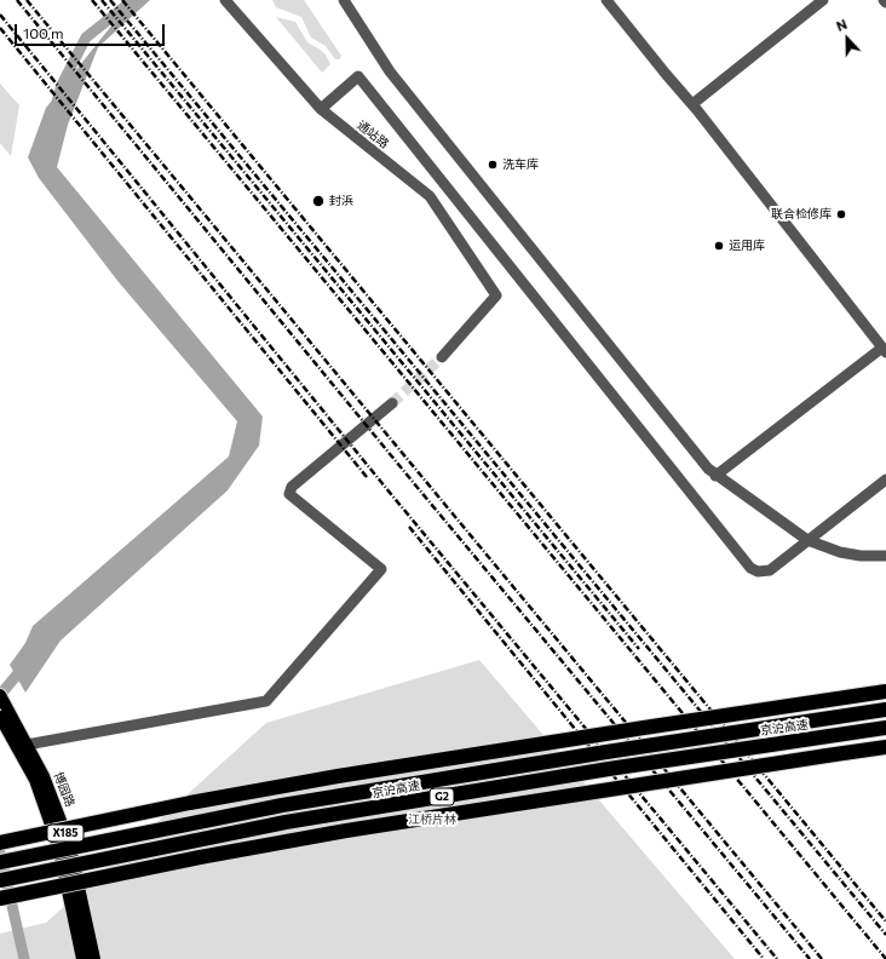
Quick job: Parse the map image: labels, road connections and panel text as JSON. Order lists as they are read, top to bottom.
{
  "streets": {
    "highway": ["京沪高速", "G2"],
    "main road": ["博园路", "X185"],
    "street": ["通站路"]
  },
  "parks": ["江桥片林"],
  "places": [
    "洗车库",
    "封浜",
    "联合检修库",
    "运用库"
  ],
  "scale_bar": "100 m",
  "north": "top"
}
